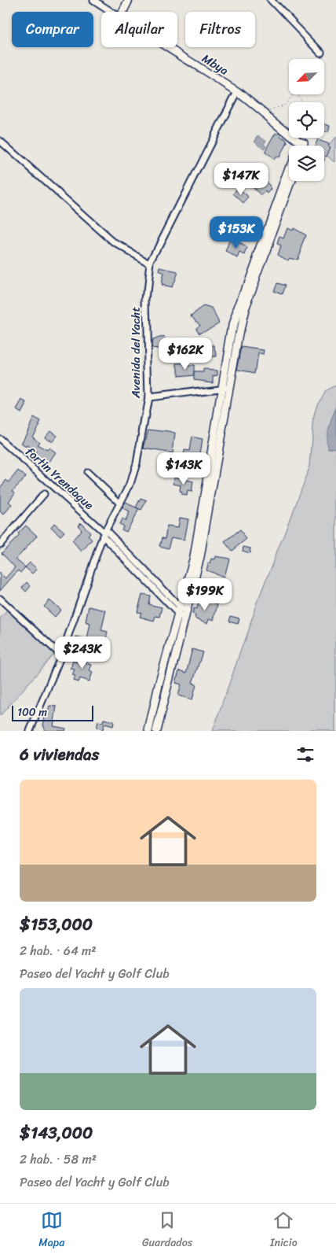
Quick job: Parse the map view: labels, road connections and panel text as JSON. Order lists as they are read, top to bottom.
{
  "streets": {
    "main road": ["Mbya"],
    "street": ["Avenida del Yacht", "fortin Yrendague"]
  },
  "crossings": [
    ["Mbya", "Avenida del Yacht"],
    ["Avenida del Yacht", "fortin Yrendague"]
  ],
  "scale_bar": "100 m",
  "north": "bottom left",
  "page": {
    "chip": ["Comprar", "Alquilar", "Filtros"],
    "price": [
      "$147K",
      "$153K",
      "$162K",
      "$143K",
      "$199K",
      "$243K"
    ],
    "scale": "100 m",
    "heading": "6 viviendas",
    "list": [
      {
        "name": "$153,000",
        "note": "2 hab. · 64 m² · Paseo del Yacht y Golf Club"
      },
      {
        "name": "$143,000",
        "note": "2 hab. · 58 m² · Paseo del Yacht y Golf Club"
      }
    ],
    "tabs": ["Mapa", "Guardados", "Inicio"]
  }
}
